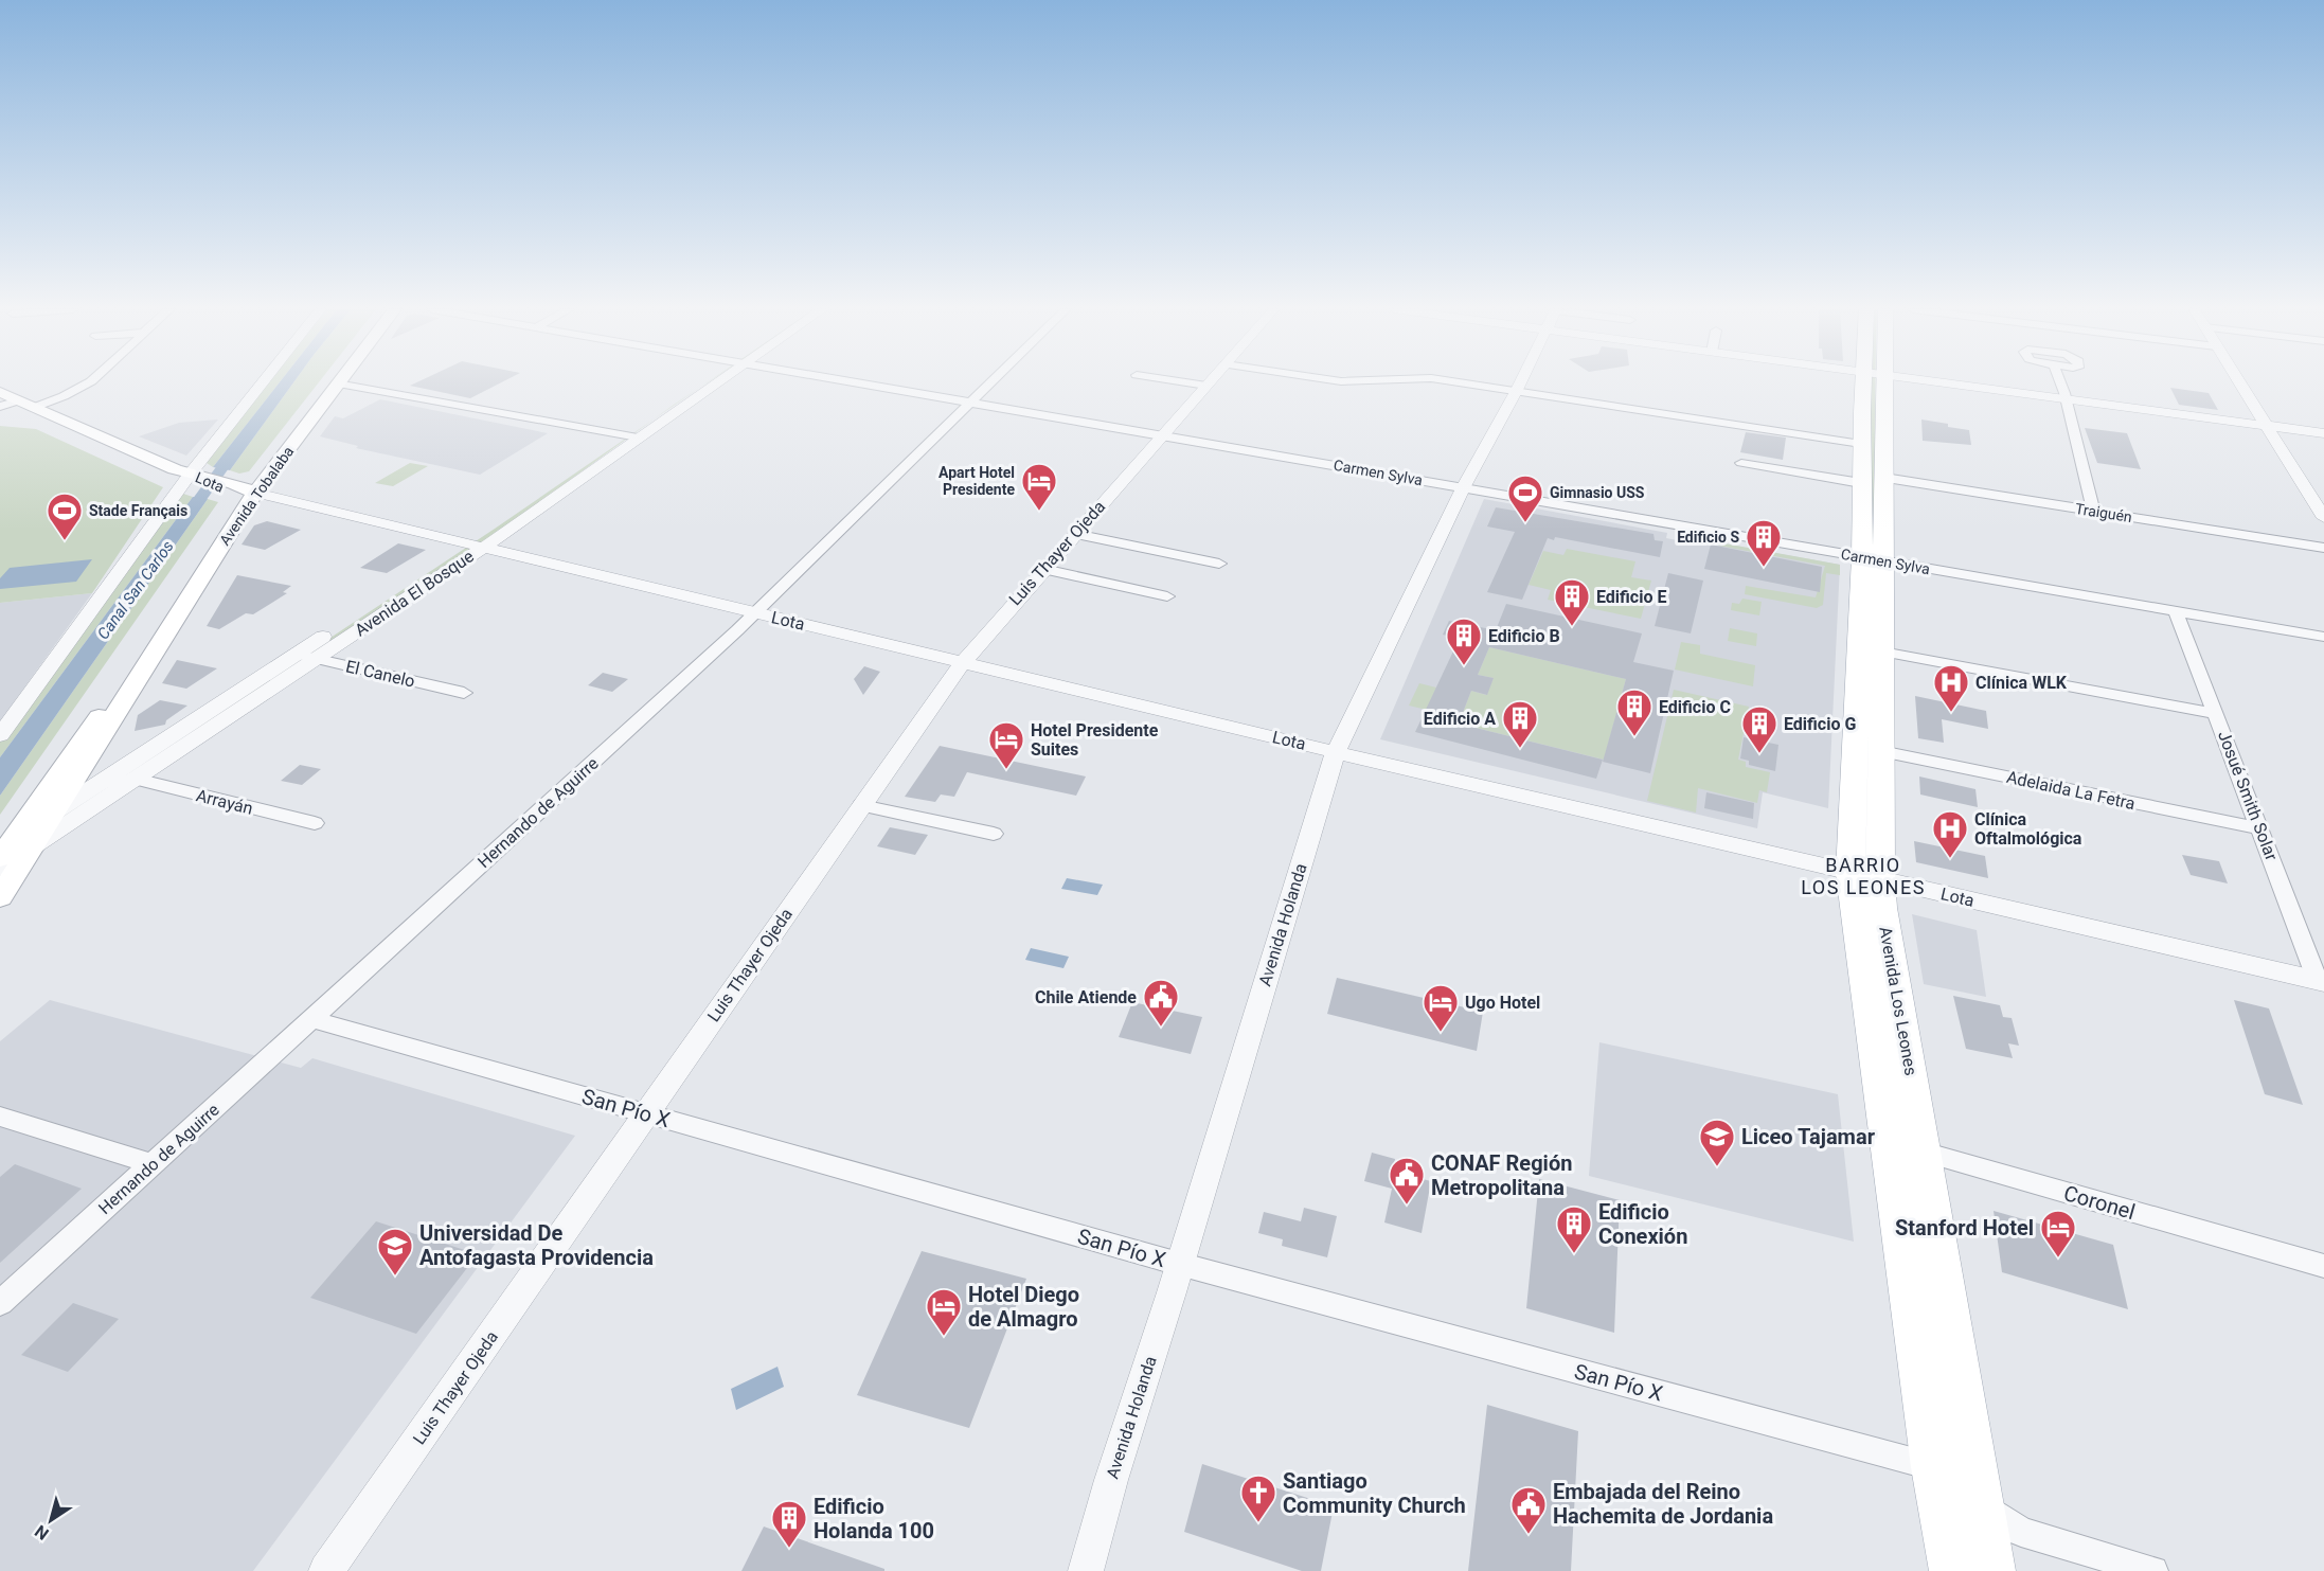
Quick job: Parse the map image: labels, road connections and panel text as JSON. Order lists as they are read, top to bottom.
{
  "streets": {
    "main road": ["Lota", "Avenida Tobalaba", "Avenida Los Leones"],
    "street": [
      "Carmen Sylva",
      "Traiguén",
      "Luis Thayer Ojeda",
      "Avenida El Bosque",
      "El Canelo",
      "Adelaida La Fetra",
      "Josué Smith Solar",
      "Arrayán",
      "Hernando de Aguirre",
      "Avenida Holanda",
      "San Pío X",
      "Coronel"
    ]
  },
  "crossings": [
    ["Carmen Sylva", "Luis Thayer Ojeda"],
    ["Carmen Sylva", "Josué Smith Solar"],
    ["Carmen Sylva", "Hernando de Aguirre"],
    ["Carmen Sylva", "Avenida Holanda"],
    ["Carmen Sylva", "Avenida Los Leones"],
    ["Lota", "Avenida Tobalaba"],
    ["Lota", "Luis Thayer Ojeda"],
    ["Lota", "Avenida El Bosque"],
    ["Lota", "Josué Smith Solar"],
    ["Lota", "Hernando de Aguirre"],
    ["Lota", "Avenida Holanda"],
    ["Lota", "Avenida Los Leones"],
    ["Avenida Tobalaba", "Avenida El Bosque"],
    ["Traiguén", "Avenida Los Leones"],
    ["Luis Thayer Ojeda", "San Pío X"],
    ["Avenida El Bosque", "El Canelo"],
    ["Avenida El Bosque", "Arrayán"],
    ["Adelaida La Fetra", "Josué Smith Solar"],
    ["Adelaida La Fetra", "Avenida Los Leones"],
    ["Hernando de Aguirre", "San Pío X"],
    ["Avenida Holanda", "San Pío X"],
    ["Avenida Los Leones", "San Pío X"],
    ["Avenida Los Leones", "Coronel"]
  ],
  "districts": ["BARRIO LOS LEONES"],
  "water": ["Canal San Carlos"],
  "places": {
    "hotel": [
      "Apart Hotel Presidente",
      "Hotel Presidente Suites",
      "Ugo Hotel",
      "Stanford Hotel",
      "Hotel Diego de Almagro"
    ],
    "sports": ["Gimnasio USS", "Stade Français"],
    "building": [
      "Edificio S",
      "Edificio E",
      "Edificio B",
      "Edificio C",
      "Edificio A",
      "Edificio G",
      "Edificio Conexión",
      "Edificio Holanda 100"
    ],
    "hospital": ["Clínica WLK", "Clínica Oftalmológica"],
    "public building": ["Chile Atiende", "CONAF Región Metropolitana", "Embajada del Reino Hachemita de Jordania"],
    "school or university": ["Liceo Tajamar", "Universidad De Antofagasta Providencia"],
    "church": ["Santiago Community Church"]
  },
  "north": "bottom left"
}
